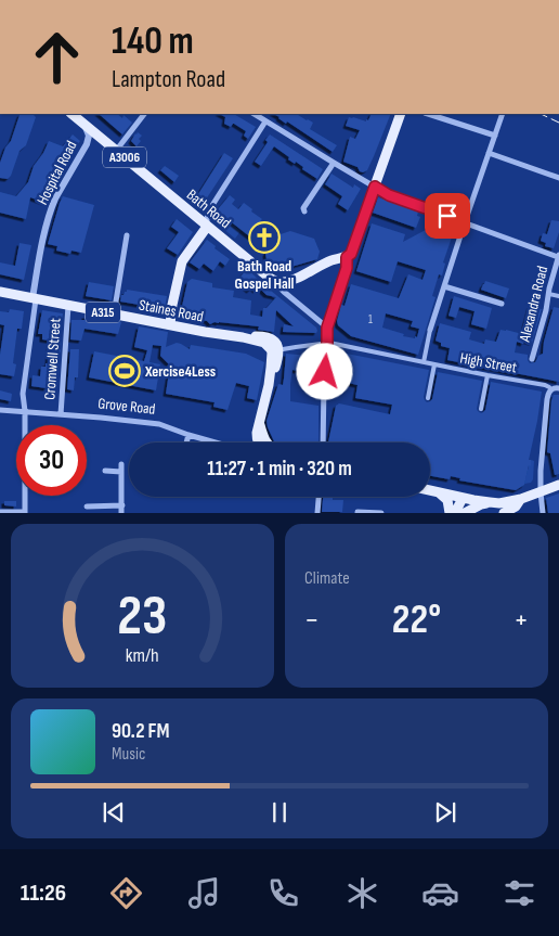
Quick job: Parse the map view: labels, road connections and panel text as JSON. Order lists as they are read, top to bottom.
{
  "streets": {
    "main road": [
      "A3006",
      "Bath Road",
      "Staines Road",
      "A315"
    ],
    "street": [
      "Hospital Road",
      "Alexandra Road",
      "Cromwell Street",
      "High Street",
      "Grove Road"
    ]
  },
  "crossings": [
    ["Hospital Road", "Bath Road"],
    ["Hospital Road", "Staines Road"],
    ["Staines Road", "Cromwell Street"],
    ["Cromwell Street", "Grove Road"]
  ],
  "places": {
    "church": ["Bath Road Gospel Hall"],
    "sports": ["Xercise4Less"]
  },
  "house_numbers": ["1"],
  "page": {
    "turn": ["140 m", "Lampton Road"],
    "limit": "30",
    "trip": "11:27 · 1 min · 320 m",
    "tile": "Climate",
    "heat": ["−", "22°", "+"],
    "song": ["90.2 FM", "Music"],
    "tabs": "11:26",
    "gauge": ["23", "km/h"]
  }
}
